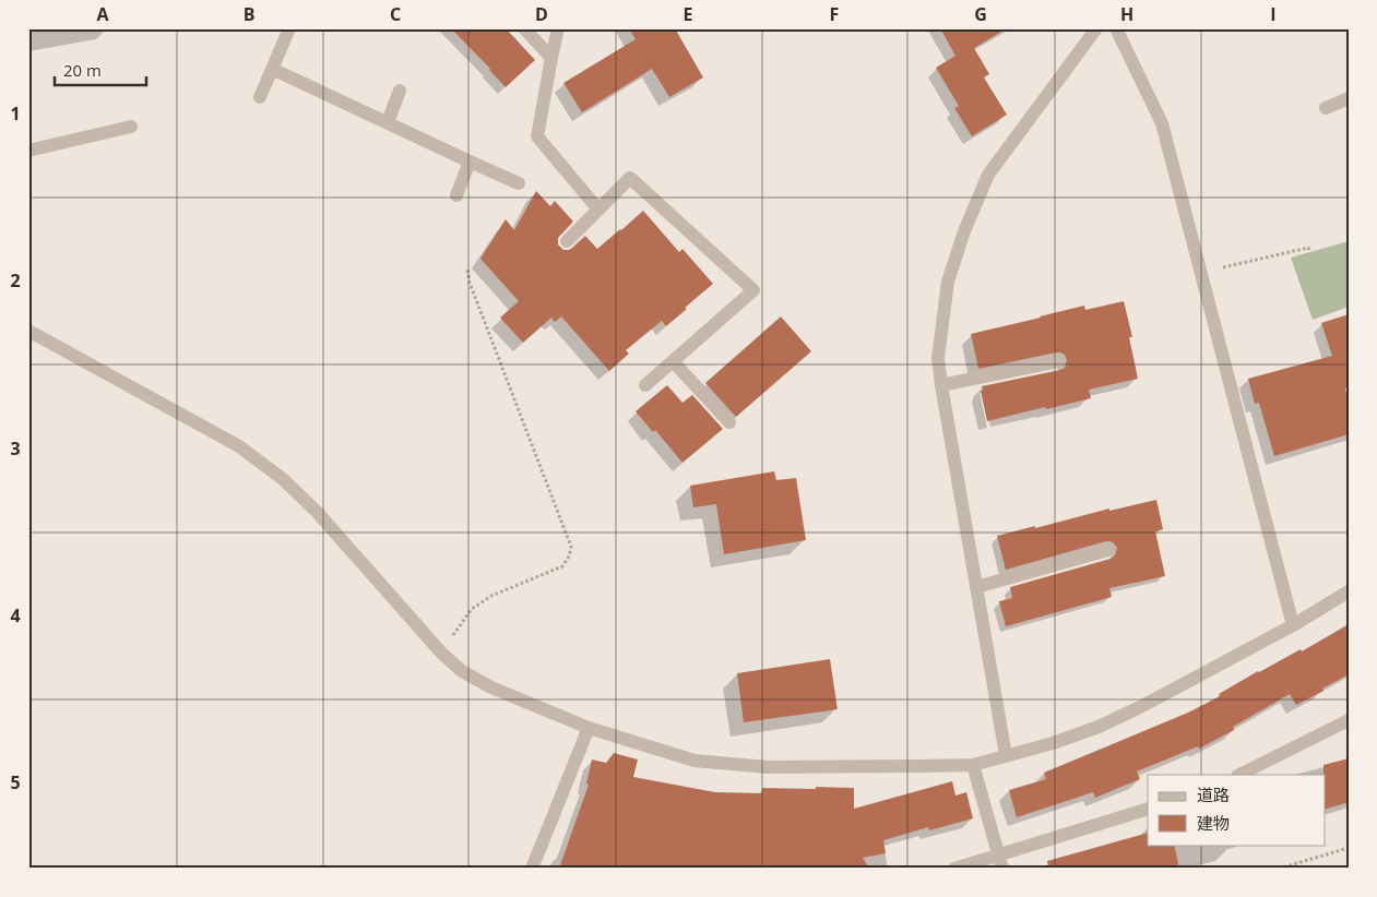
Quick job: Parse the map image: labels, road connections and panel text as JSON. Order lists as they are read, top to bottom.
{
  "legend": ["道路", "建物"],
  "scale_bar": "20 m",
  "grid": {
    "columns": [
      "A",
      "B",
      "C",
      "D",
      "E",
      "F",
      "G",
      "H",
      "I"
    ],
    "rows": [
      "1",
      "2",
      "3",
      "4",
      "5"
    ]
  }
}
